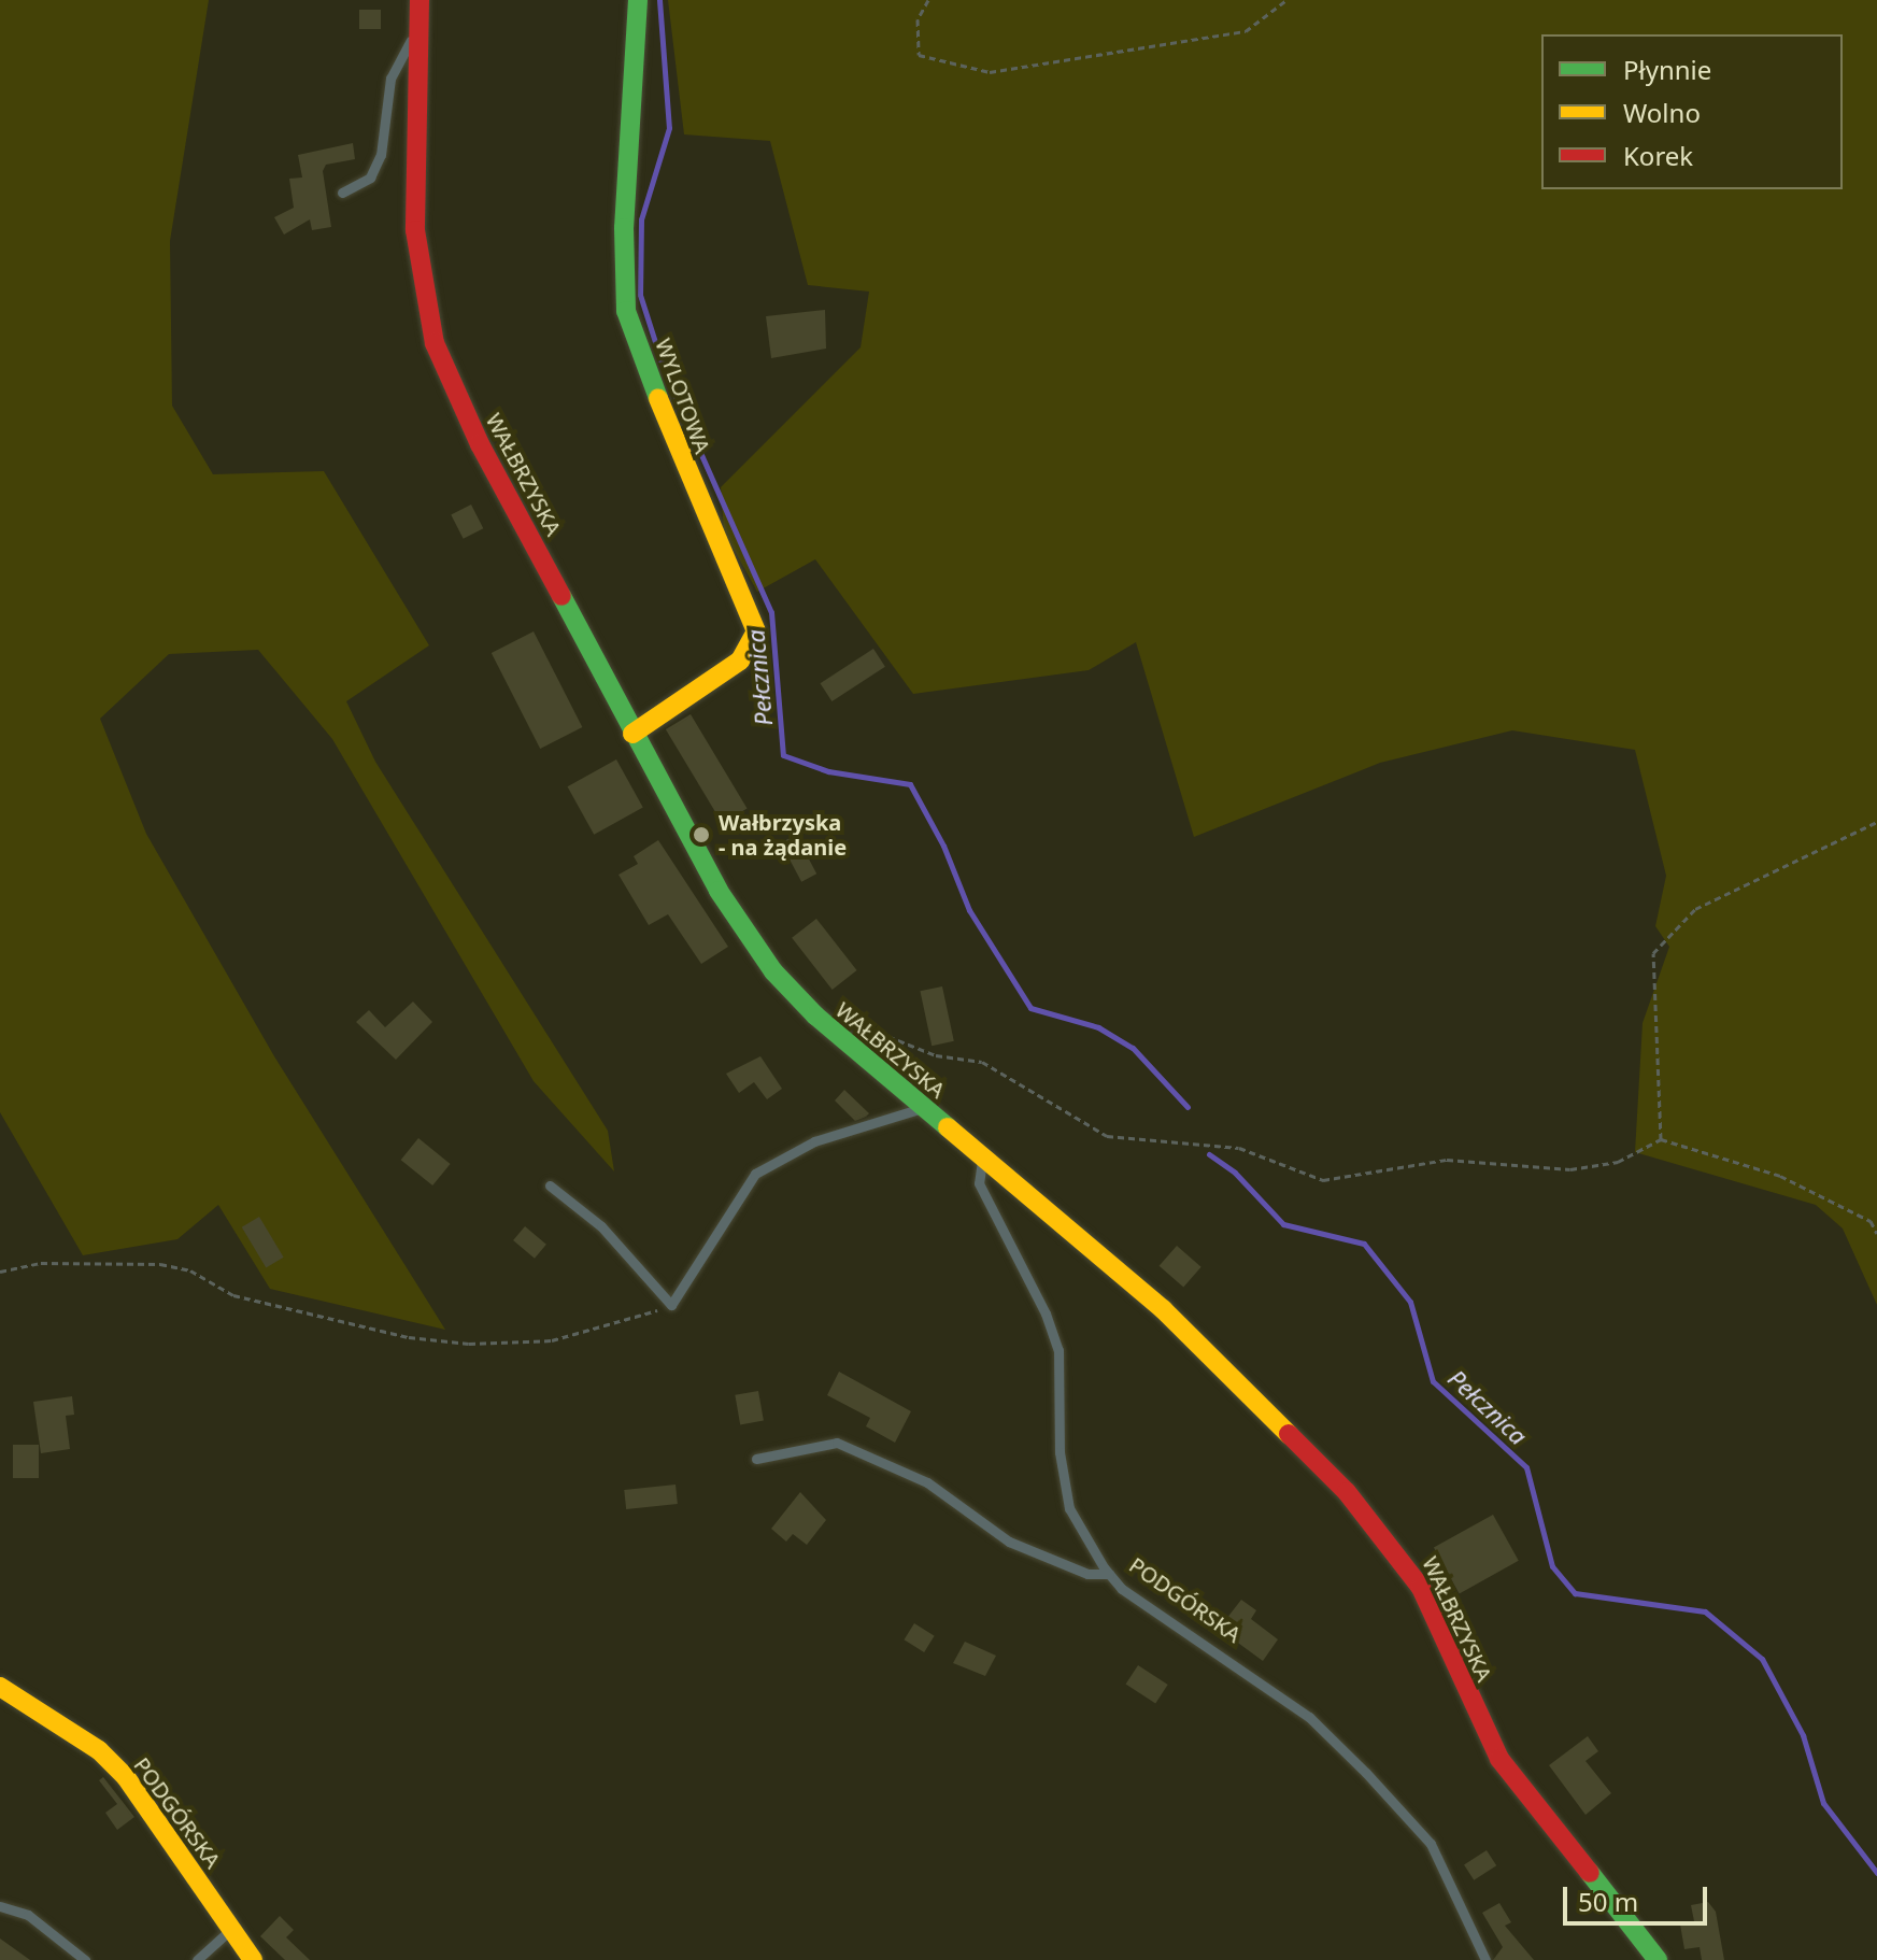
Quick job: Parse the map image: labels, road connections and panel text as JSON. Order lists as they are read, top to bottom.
{
  "streets": {
    "main road": ["WYLOTOWA", "WAŁBRZYSKA", "PODGÓRSKA"]
  },
  "crossings": [
    ["WYLOTOWA", "WAŁBRZYSKA"],
    ["WAŁBRZYSKA", "PODGÓRSKA"]
  ],
  "water": ["Pełcznica"],
  "places": ["Wałbrzyska - na żądanie"],
  "legend": ["Płynnie", "Wolno", "Korek"],
  "scale_bar": "50 m"
}
